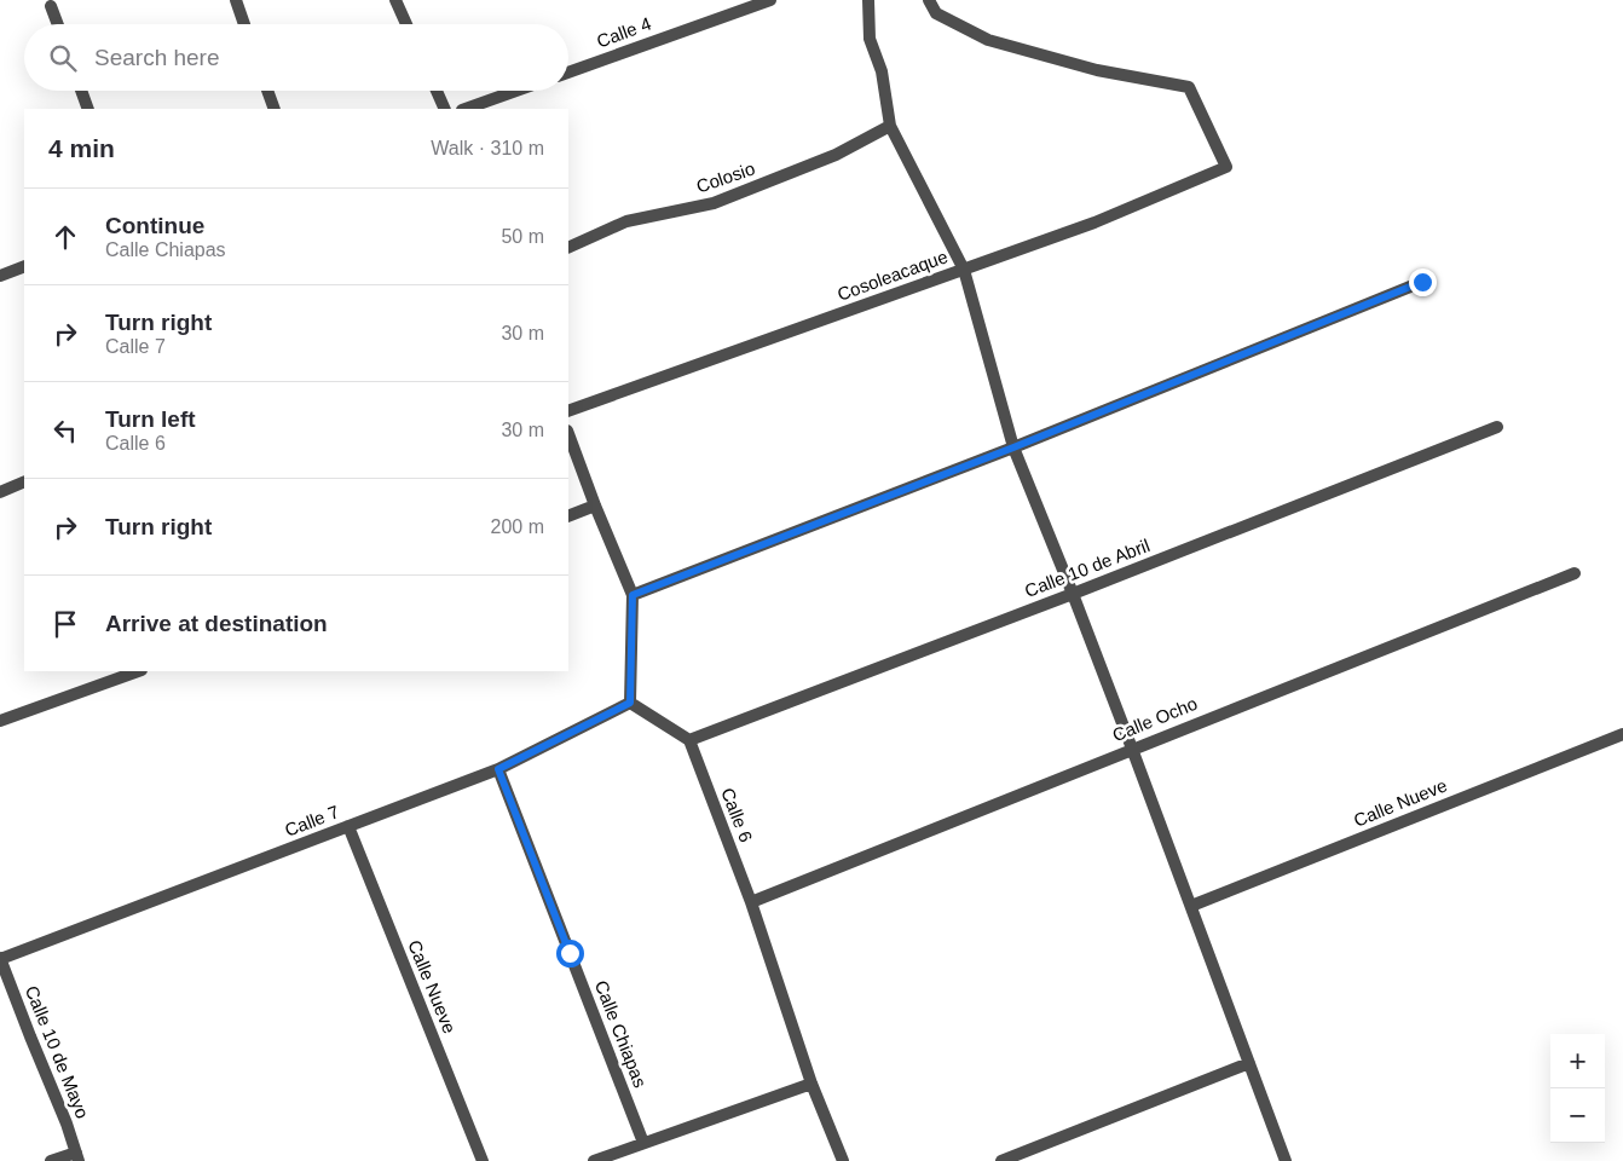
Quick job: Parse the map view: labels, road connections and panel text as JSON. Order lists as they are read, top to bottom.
{
  "streets": {
    "street": [
      "Calle 4",
      "Colosio",
      "Cosoleacaque",
      "Calle 10 de Abril",
      "Calle Ocho",
      "Calle Nueve",
      "Calle 6",
      "Calle 7",
      "Calle Chiapas",
      "Calle 10 de Mayo"
    ]
  },
  "crossings": [
    ["Calle 10 de Abril", "Calle 6"],
    ["Calle Ocho", "Calle 6"],
    ["Calle Nueve", "Calle 7"],
    ["Calle 7", "Calle Chiapas"],
    ["Calle 7", "Calle 10 de Mayo"]
  ],
  "page": {
    "search": "Search here",
    "heading": ["4 min", "Walk · 310 m"],
    "list": [
      ["Continue", "Calle Chiapas", "50 m"],
      ["Turn right", "Calle 7", "30 m"],
      ["Turn left", "Calle 6", "30 m"],
      ["Turn right", "200 m"],
      "Arrive at destination"
    ],
    "map_buttons": ["+", "−"]
  }
}
